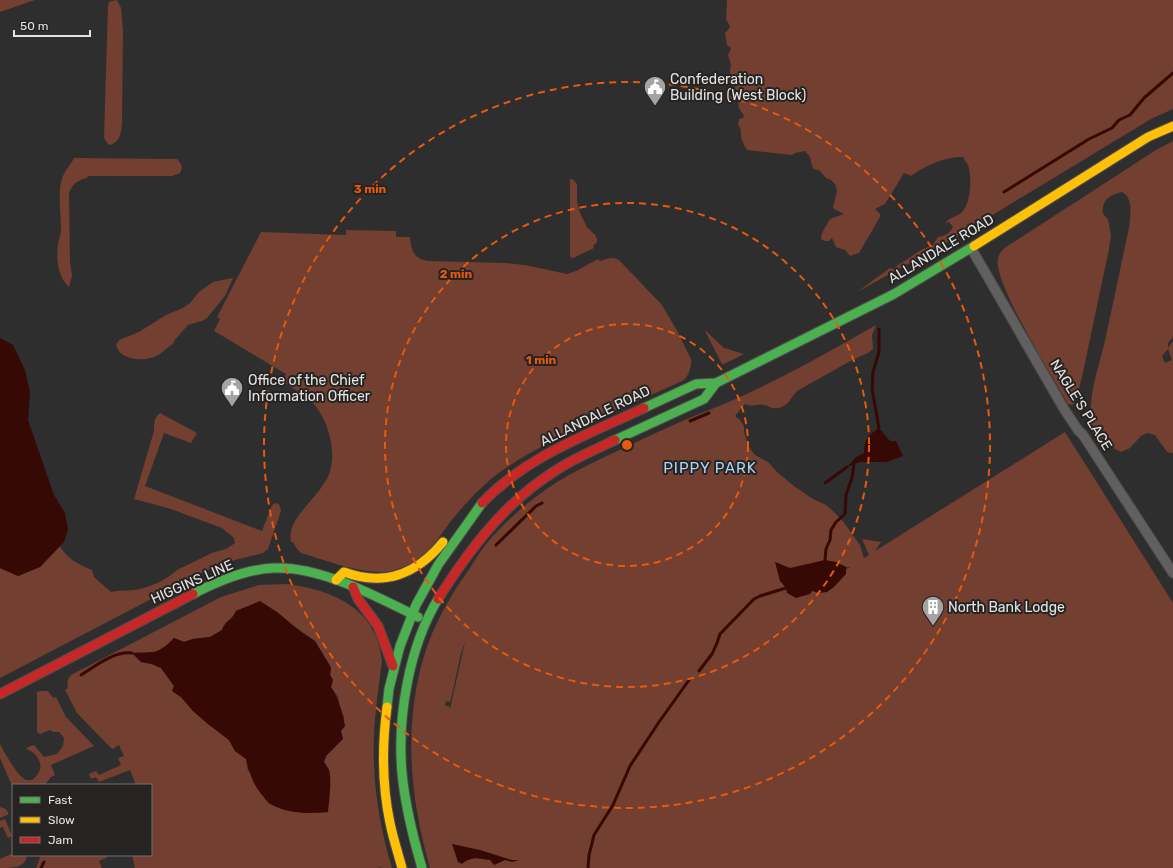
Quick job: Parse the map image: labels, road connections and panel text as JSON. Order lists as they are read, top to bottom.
{
  "streets": {
    "main road": ["ALLANDALE ROAD", "HIGGINS LINE"],
    "street": ["NAGLE'S PLACE"]
  },
  "crossings": [
    ["ALLANDALE ROAD", "NAGLE'S PLACE"],
    ["ALLANDALE ROAD", "HIGGINS LINE"]
  ],
  "districts": ["PIPPY PARK"],
  "places": {
    "public building": ["Confederation Building (West Block)", "Office of the Chief Information Officer"],
    "building": ["North Bank Lodge"]
  },
  "legend": ["Fast", "Slow", "Jam"],
  "scale_bar": "50 m",
  "rings": ["3 min", "2 min", "1 min"]
}
